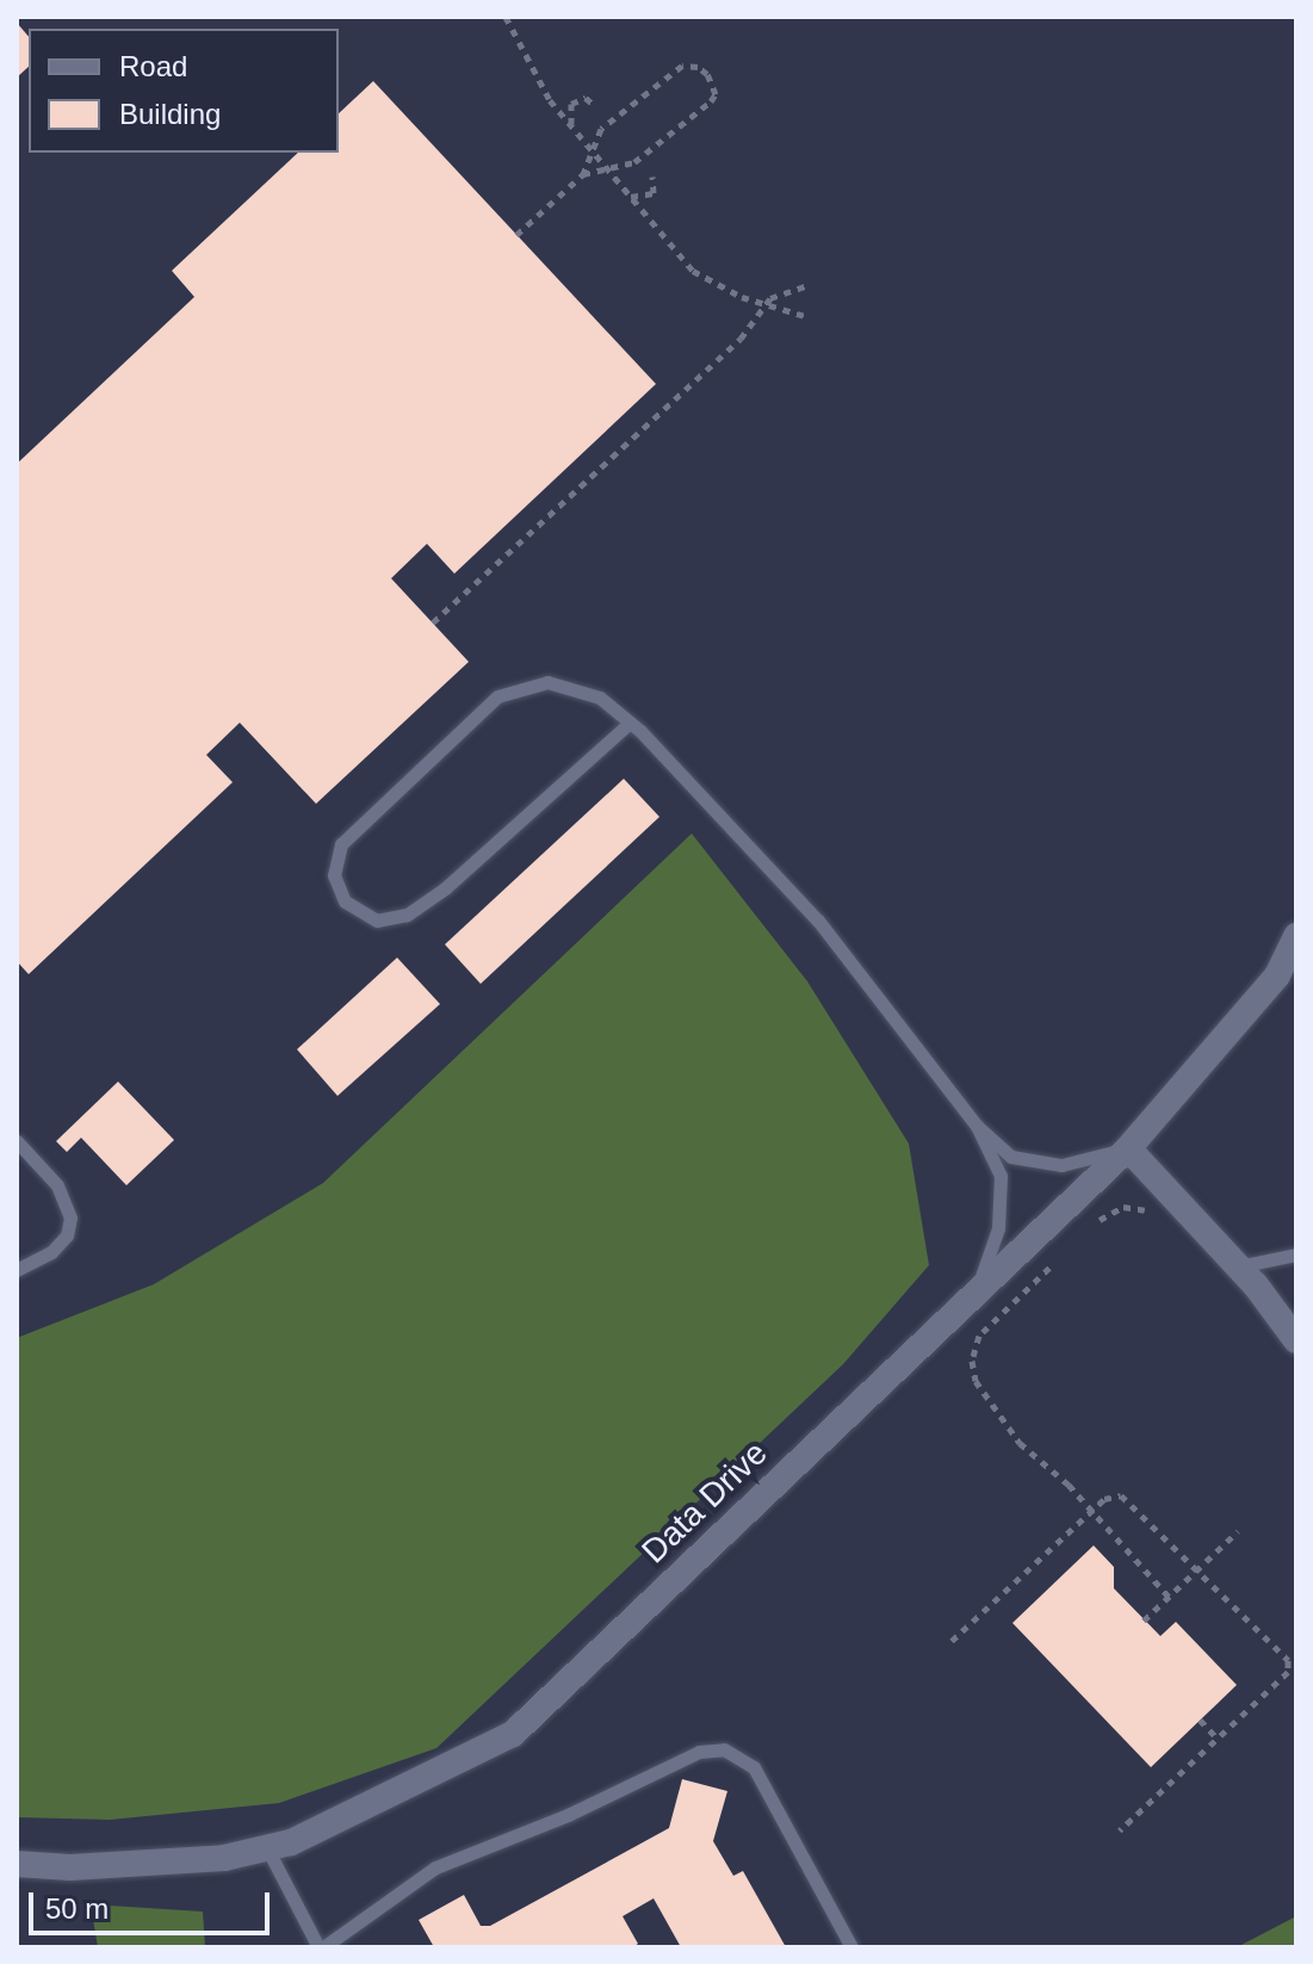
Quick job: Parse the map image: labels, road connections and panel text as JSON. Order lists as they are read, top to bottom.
{
  "streets": {
    "street": ["Data Drive"]
  },
  "legend": ["Road", "Building"],
  "scale_bar": "50 m"
}
